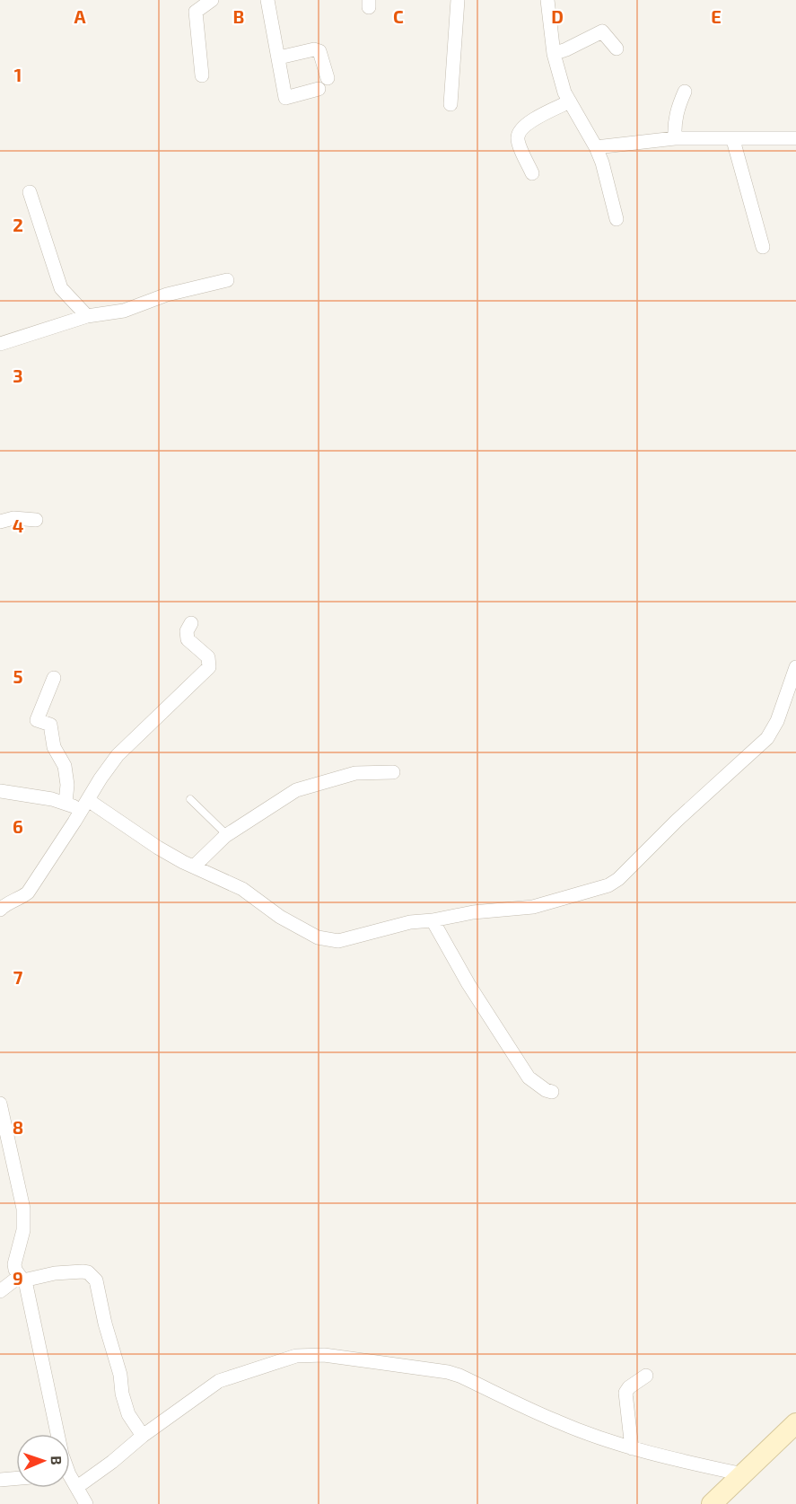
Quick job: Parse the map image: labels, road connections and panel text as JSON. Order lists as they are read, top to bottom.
{
  "north": "right",
  "grid": {
    "columns": [
      "A",
      "B",
      "C",
      "D",
      "E"
    ],
    "rows": [
      "1",
      "2",
      "3",
      "4",
      "5",
      "6",
      "7",
      "8",
      "9"
    ]
  }
}
